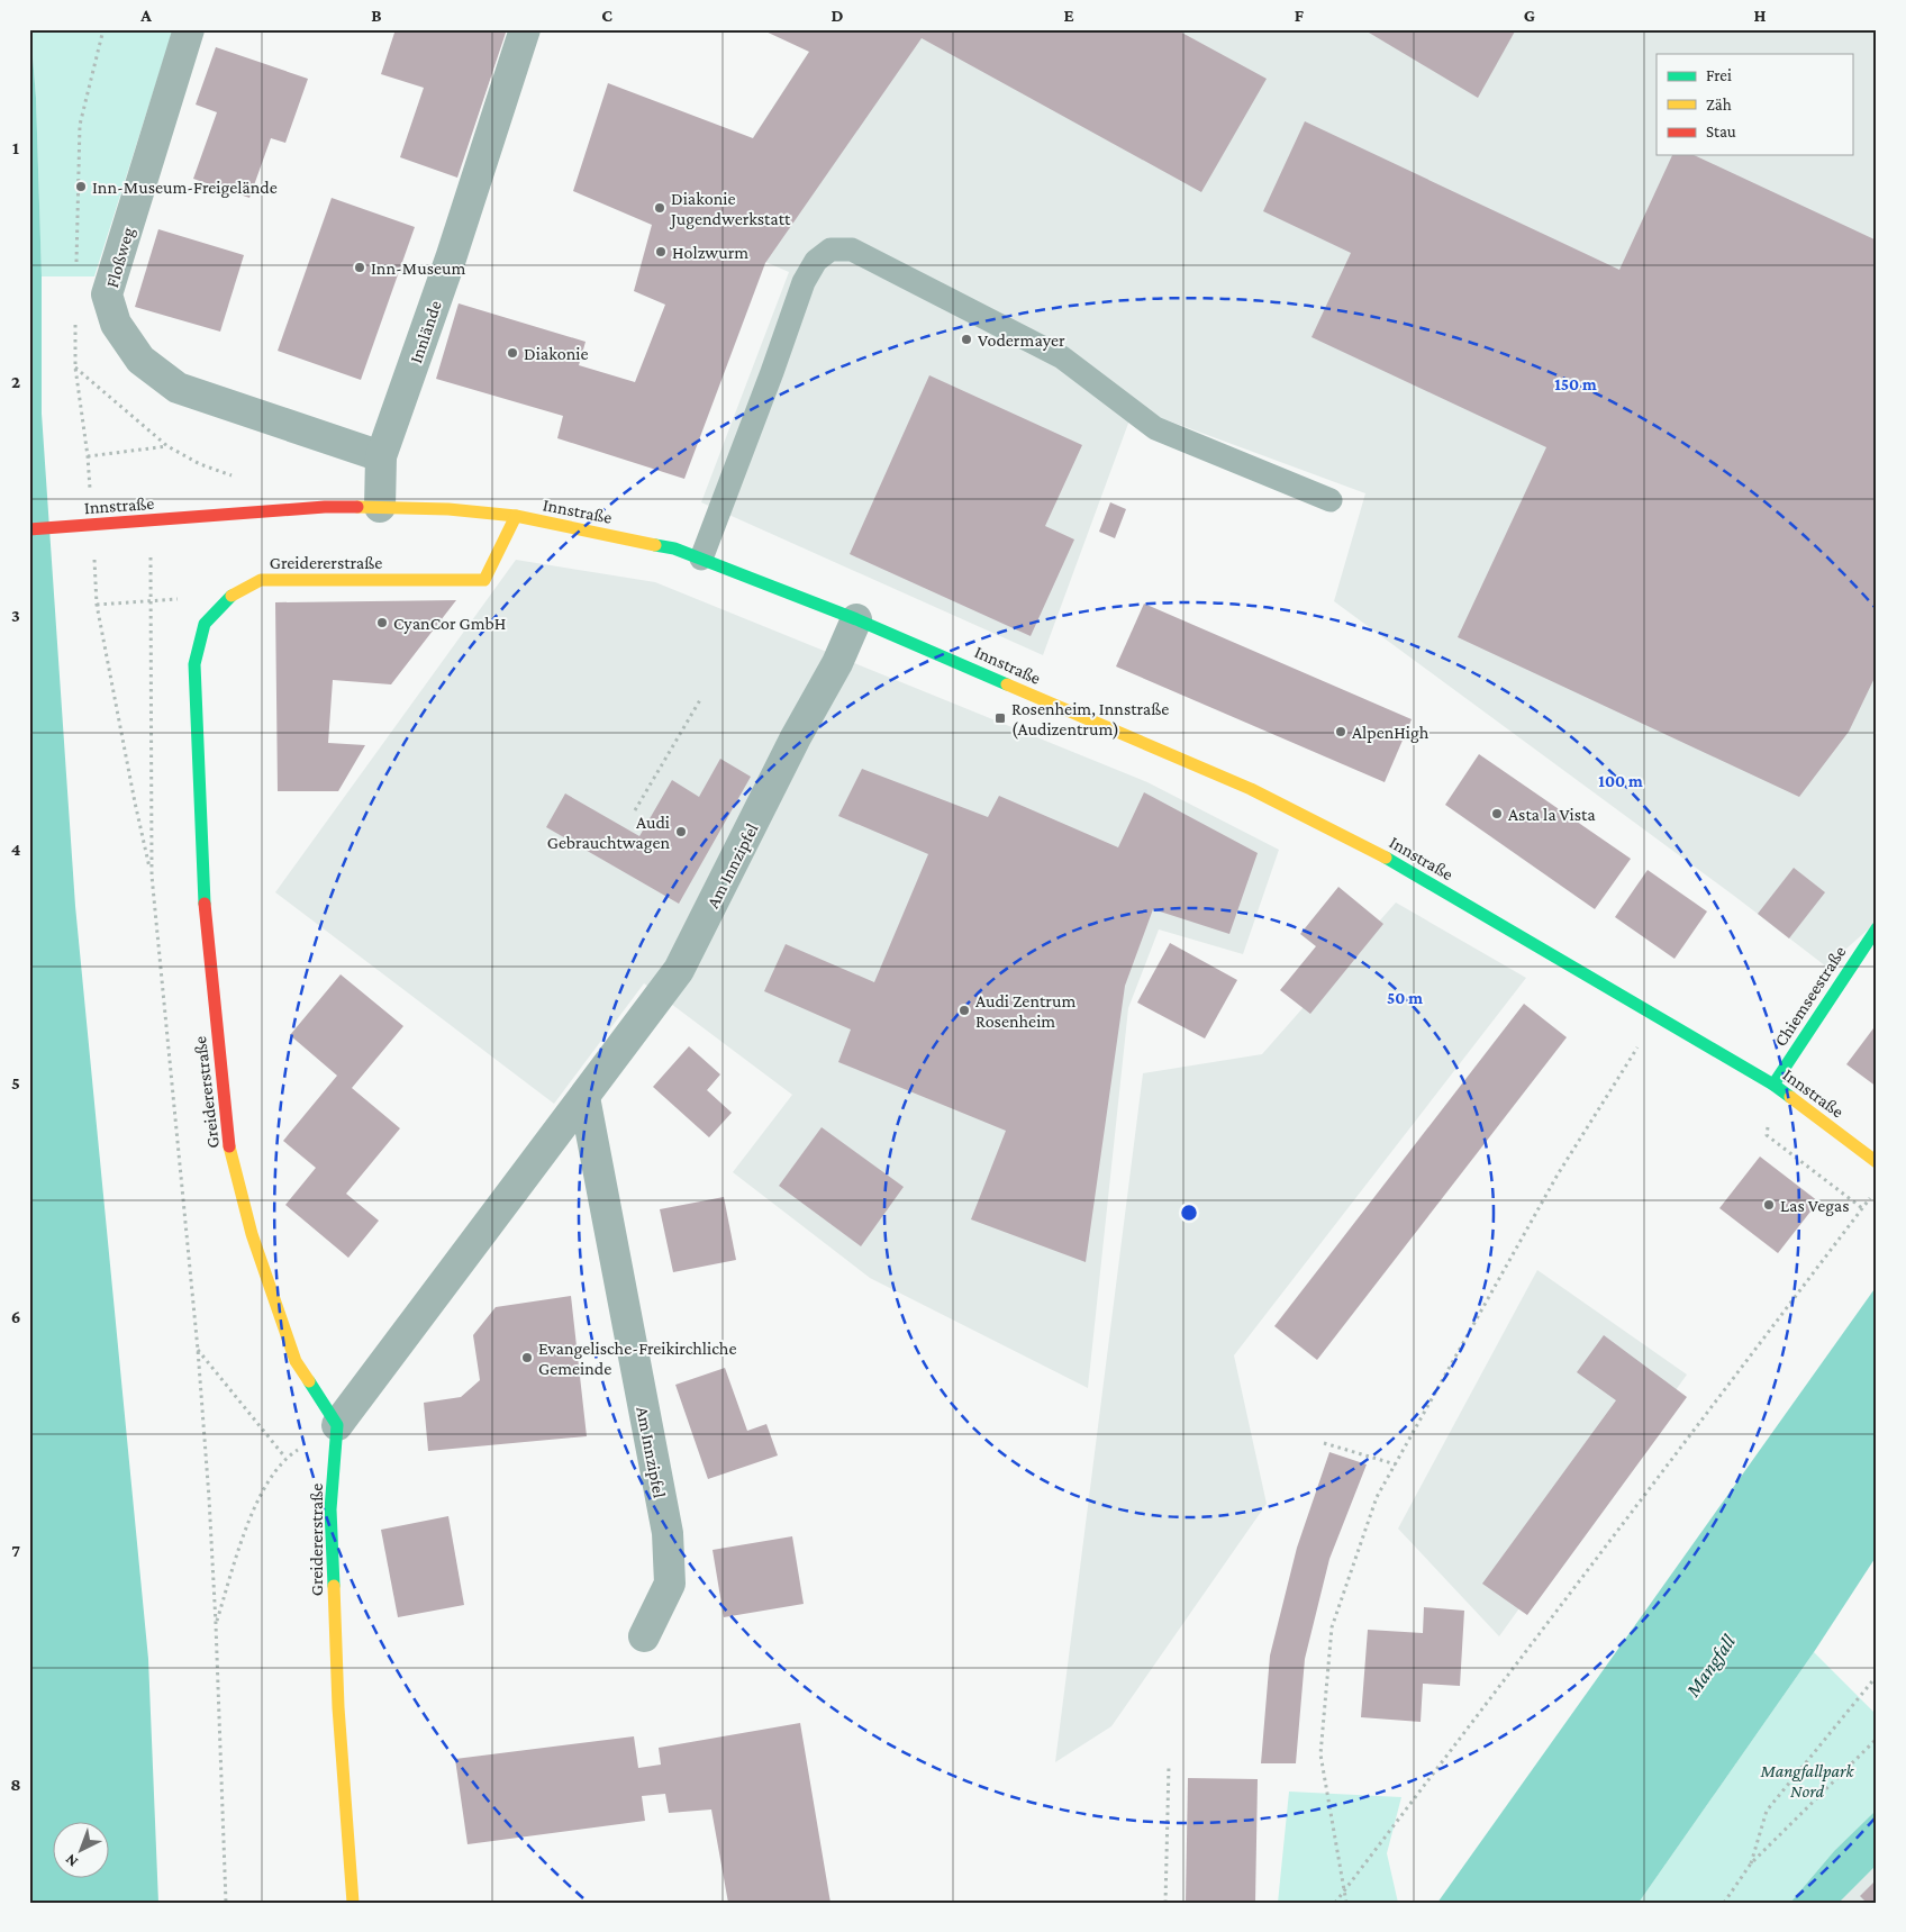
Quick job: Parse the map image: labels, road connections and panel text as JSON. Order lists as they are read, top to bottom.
{
  "streets": {
    "main road": ["Innstraße", "Greidererstraße", "Chiemseestraße"],
    "street": ["Floßweg", "Innlände", "Am Innzipfel"]
  },
  "crossings": [
    ["Floßweg", "Innlände"],
    ["Innlände", "Innstraße"],
    ["Innstraße", "Greidererstraße"],
    ["Innstraße", "Am Innzipfel"],
    ["Innstraße", "Chiemseestraße"],
    ["Greidererstraße", "Am Innzipfel"]
  ],
  "water": ["Mangfall"],
  "parks": ["Mangfallpark Nord"],
  "places": {
    "other": [
      "Inn-Museum-Freigelände",
      "Diakonie Jugendwerkstatt",
      "Holzwurm",
      "Inn-Museum",
      "Vodermayer",
      "Diakonie",
      "CyanCor GmbH",
      "AlpenHigh",
      "Asta la Vista",
      "Audi Gebrauchtwagen",
      "Audi Zentrum Rosenheim",
      "Las Vegas",
      "Evangelische-Freikirchliche Gemeinde"
    ],
    "transit": ["Rosenheim, Innstraße (Audizentrum)"]
  },
  "legend": ["Frei", "Zäh", "Stau"],
  "north": "bottom left",
  "grid": {
    "columns": [
      "A",
      "B",
      "C",
      "D",
      "E",
      "F",
      "G",
      "H"
    ],
    "rows": [
      "1",
      "2",
      "3",
      "4",
      "5",
      "6",
      "7",
      "8"
    ]
  },
  "rings": ["150 m", "100 m", "50 m"]
}
